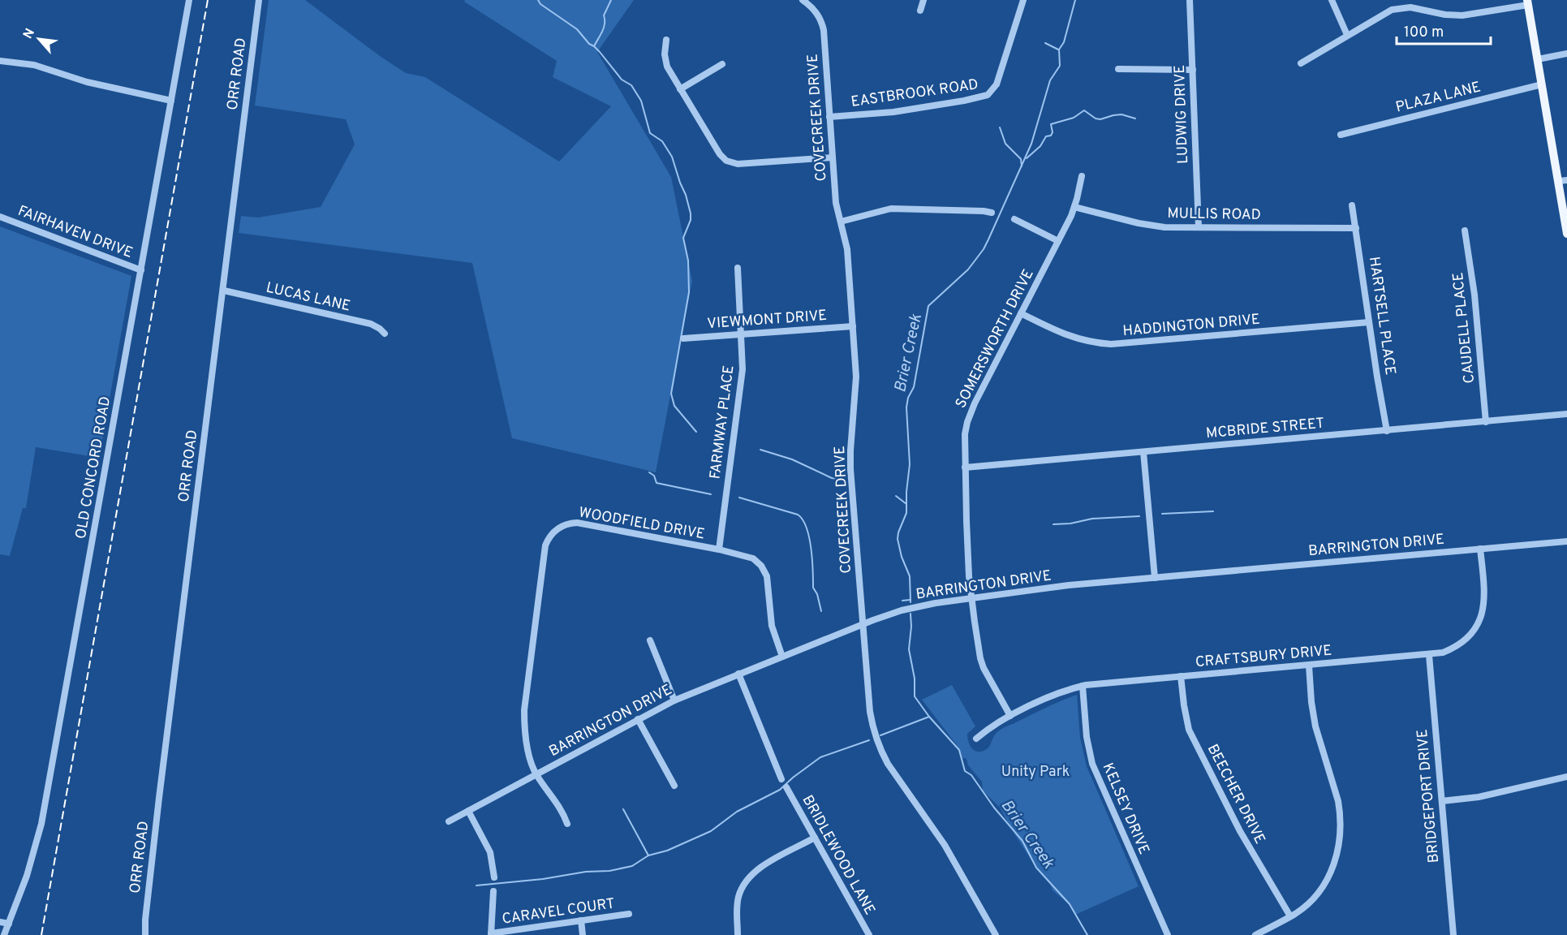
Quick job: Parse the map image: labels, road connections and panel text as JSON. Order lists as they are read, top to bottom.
{
  "streets": {
    "street": [
      "ORR ROAD",
      "EASTBROOK ROAD",
      "PLAZA LANE",
      "LUDWIG DRIVE",
      "COVECREEK DRIVE",
      "MULLIS ROAD",
      "FAIRHAVEN DRIVE",
      "LUCAS LANE",
      "HARTSELL PLACE",
      "VIEWMONT DRIVE",
      "HADDINGTON DRIVE",
      "CAUDELL PLACE",
      "SOMERSWORTH DRIVE",
      "FARMWAY PLACE",
      "MCBRIDE STREET",
      "OLD CONCORD ROAD",
      "WOODFIELD DRIVE",
      "BARRINGTON DRIVE",
      "CRAFTSBURY DRIVE",
      "BEECHER DRIVE",
      "BRIDGEPORT DRIVE",
      "KELSEY DRIVE",
      "BRIDLEWOOD LANE",
      "CARAVEL COURT"
    ]
  },
  "crossings": [
    ["ORR ROAD", "LUCAS LANE"],
    ["EASTBROOK ROAD", "COVECREEK DRIVE"],
    ["LUDWIG DRIVE", "MULLIS ROAD"],
    ["COVECREEK DRIVE", "VIEWMONT DRIVE"],
    ["COVECREEK DRIVE", "BARRINGTON DRIVE"],
    ["MULLIS ROAD", "HARTSELL PLACE"],
    ["MULLIS ROAD", "SOMERSWORTH DRIVE"],
    ["FAIRHAVEN DRIVE", "OLD CONCORD ROAD"],
    ["HARTSELL PLACE", "HADDINGTON DRIVE"],
    ["HARTSELL PLACE", "MCBRIDE STREET"],
    ["VIEWMONT DRIVE", "FARMWAY PLACE"],
    ["HADDINGTON DRIVE", "SOMERSWORTH DRIVE"],
    ["CAUDELL PLACE", "MCBRIDE STREET"],
    ["SOMERSWORTH DRIVE", "MCBRIDE STREET"],
    ["SOMERSWORTH DRIVE", "BARRINGTON DRIVE"],
    ["SOMERSWORTH DRIVE", "CRAFTSBURY DRIVE"],
    ["FARMWAY PLACE", "WOODFIELD DRIVE"],
    ["WOODFIELD DRIVE", "BARRINGTON DRIVE"],
    ["BARRINGTON DRIVE", "CRAFTSBURY DRIVE"],
    ["CRAFTSBURY DRIVE", "BEECHER DRIVE"],
    ["CRAFTSBURY DRIVE", "BRIDGEPORT DRIVE"],
    ["CRAFTSBURY DRIVE", "KELSEY DRIVE"]
  ],
  "water": ["Brier Creek"],
  "parks": ["Unity Park"],
  "scale_bar": "100 m",
  "north": "top left"
}
